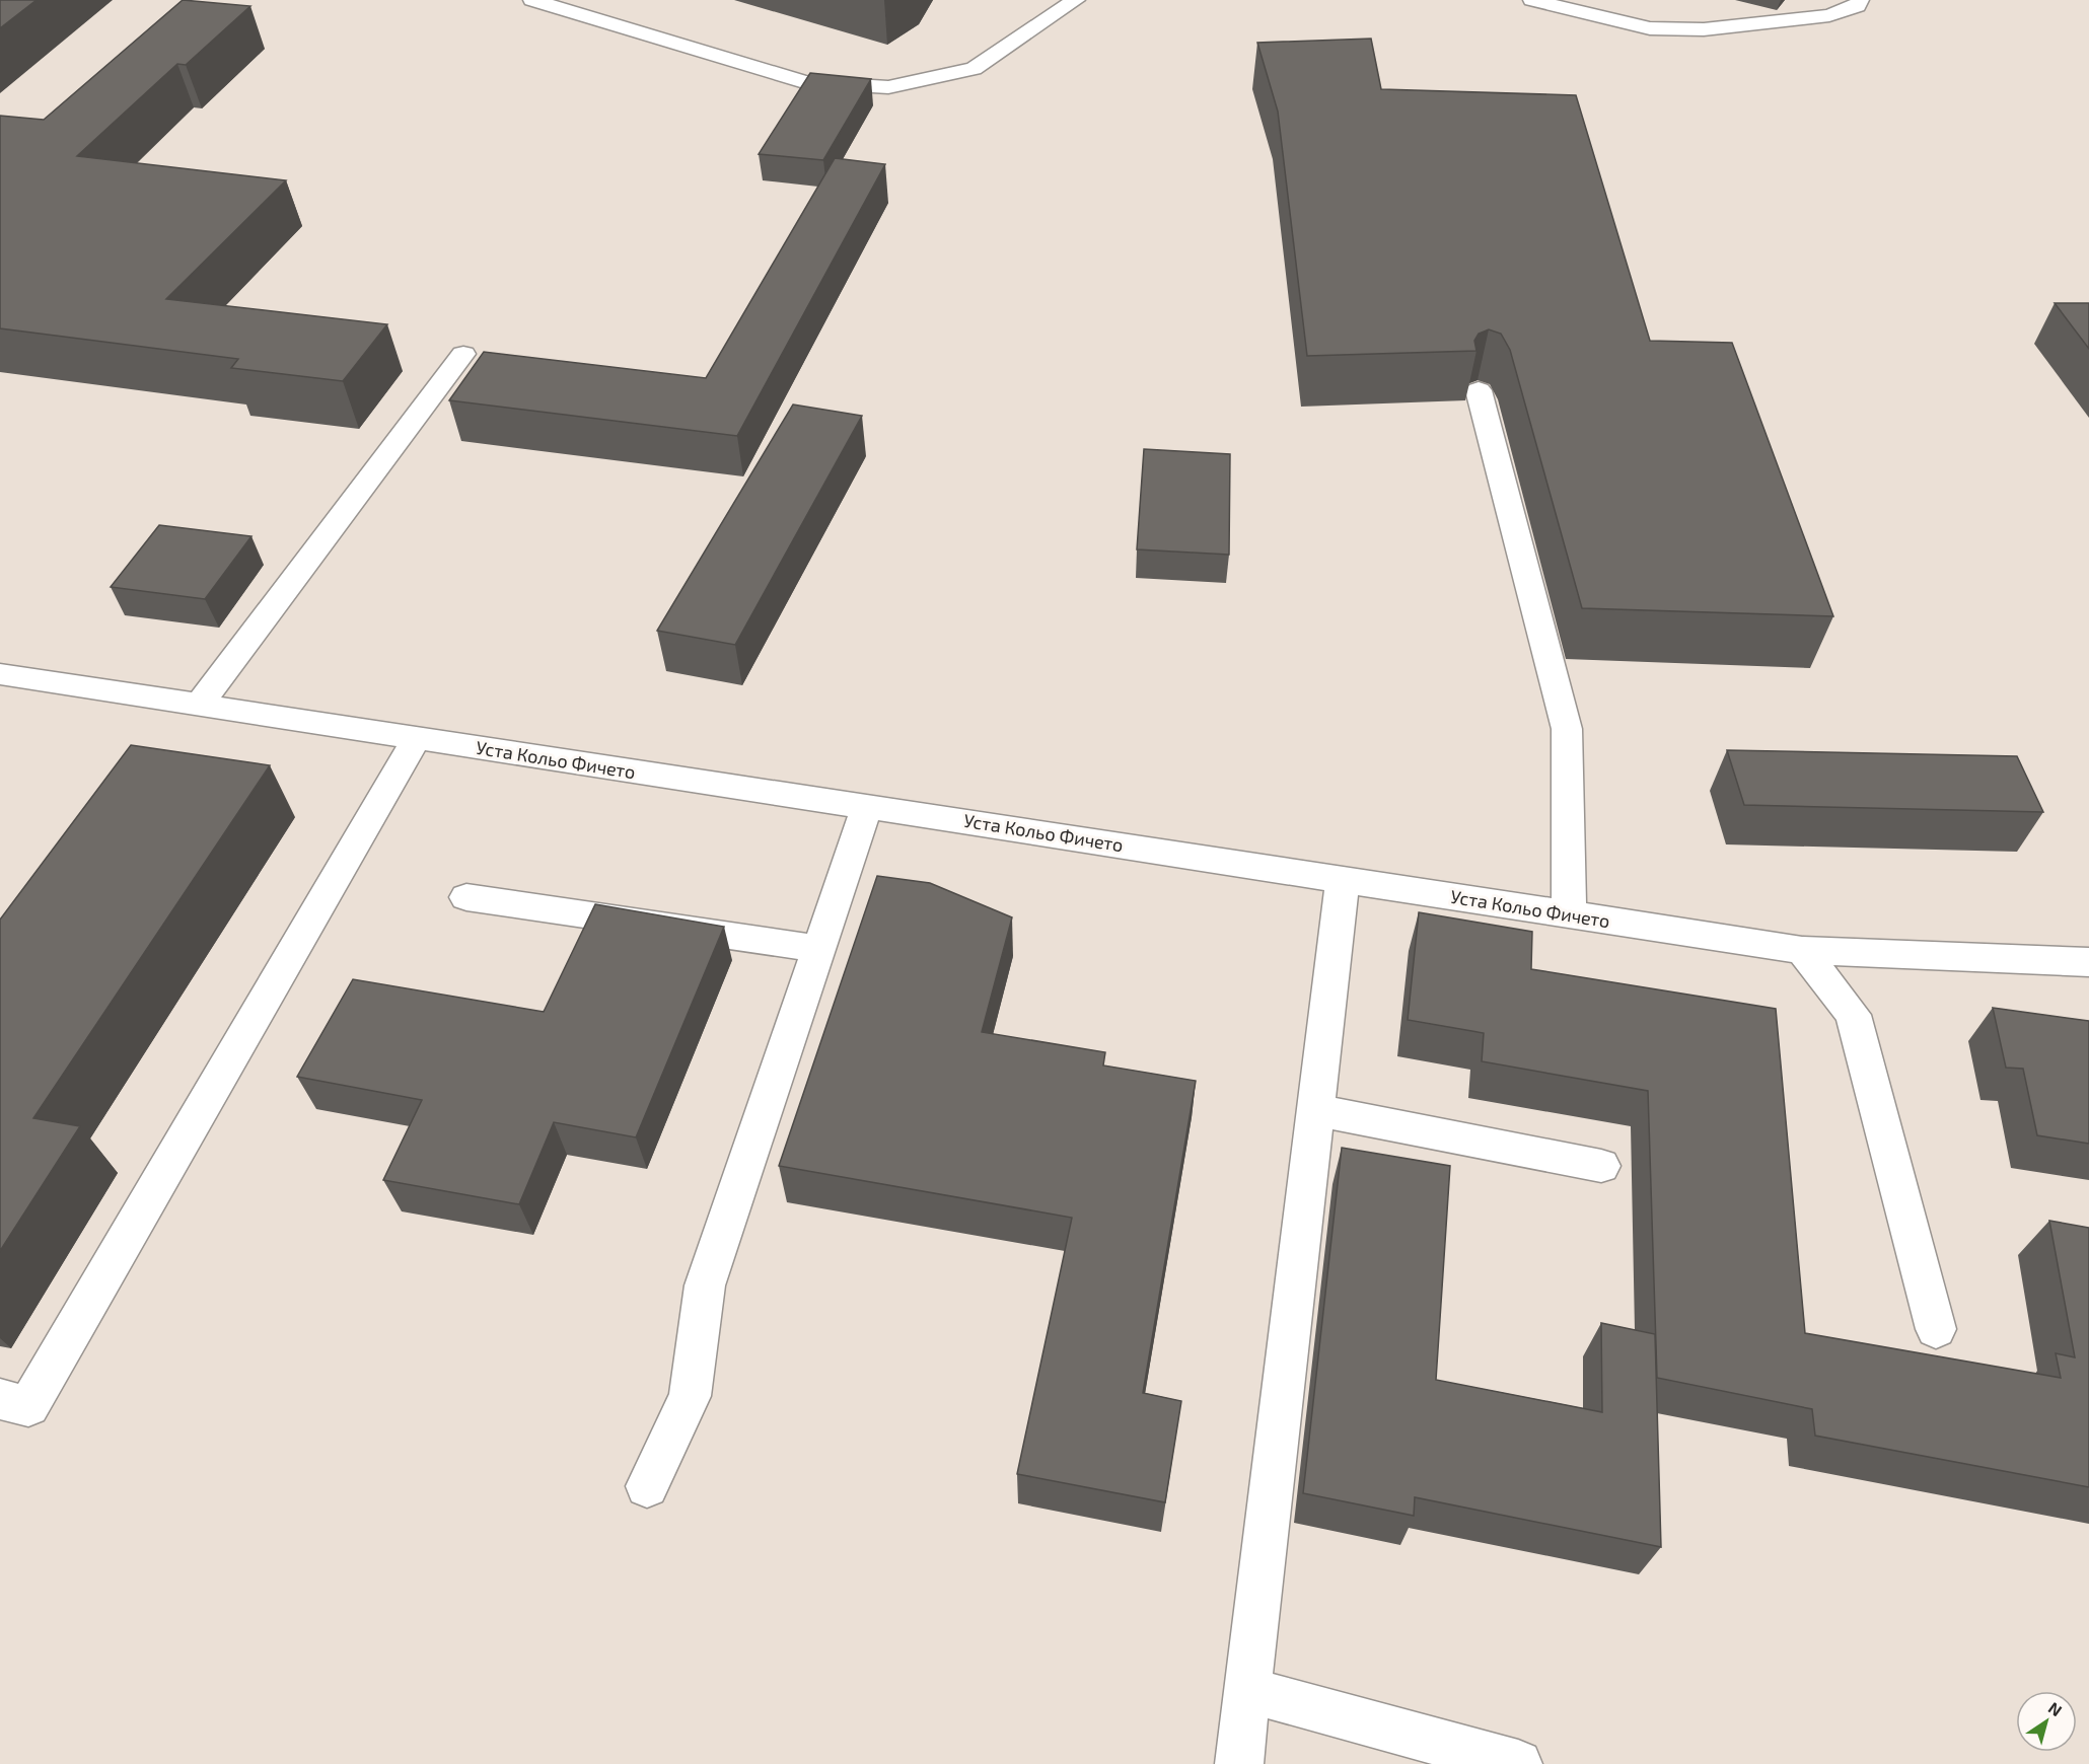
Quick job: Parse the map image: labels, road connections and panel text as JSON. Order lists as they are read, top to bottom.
{
  "streets": {
    "street": ["Уста Кольо Фичето"]
  },
  "north": "top right"
}
